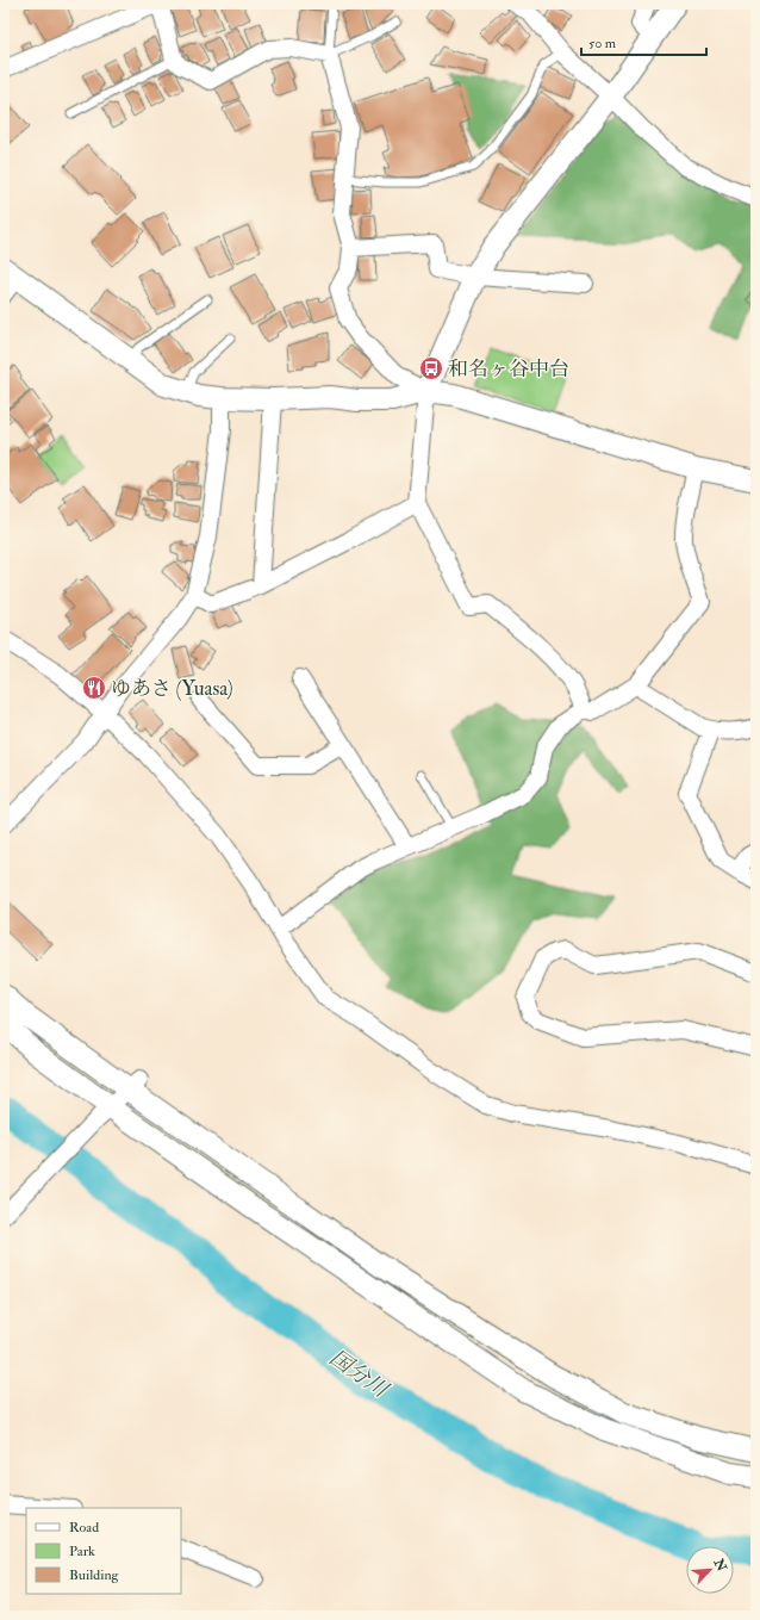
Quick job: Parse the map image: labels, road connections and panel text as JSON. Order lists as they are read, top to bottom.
{
  "water": ["国分川"],
  "places": {
    "bus stop": ["和名ヶ谷中台"],
    "restaurant": ["ゆあさ (Yuasa)"]
  },
  "legend": ["Road", "Park", "Building"],
  "scale_bar": "50 m",
  "north": "top right"
}
